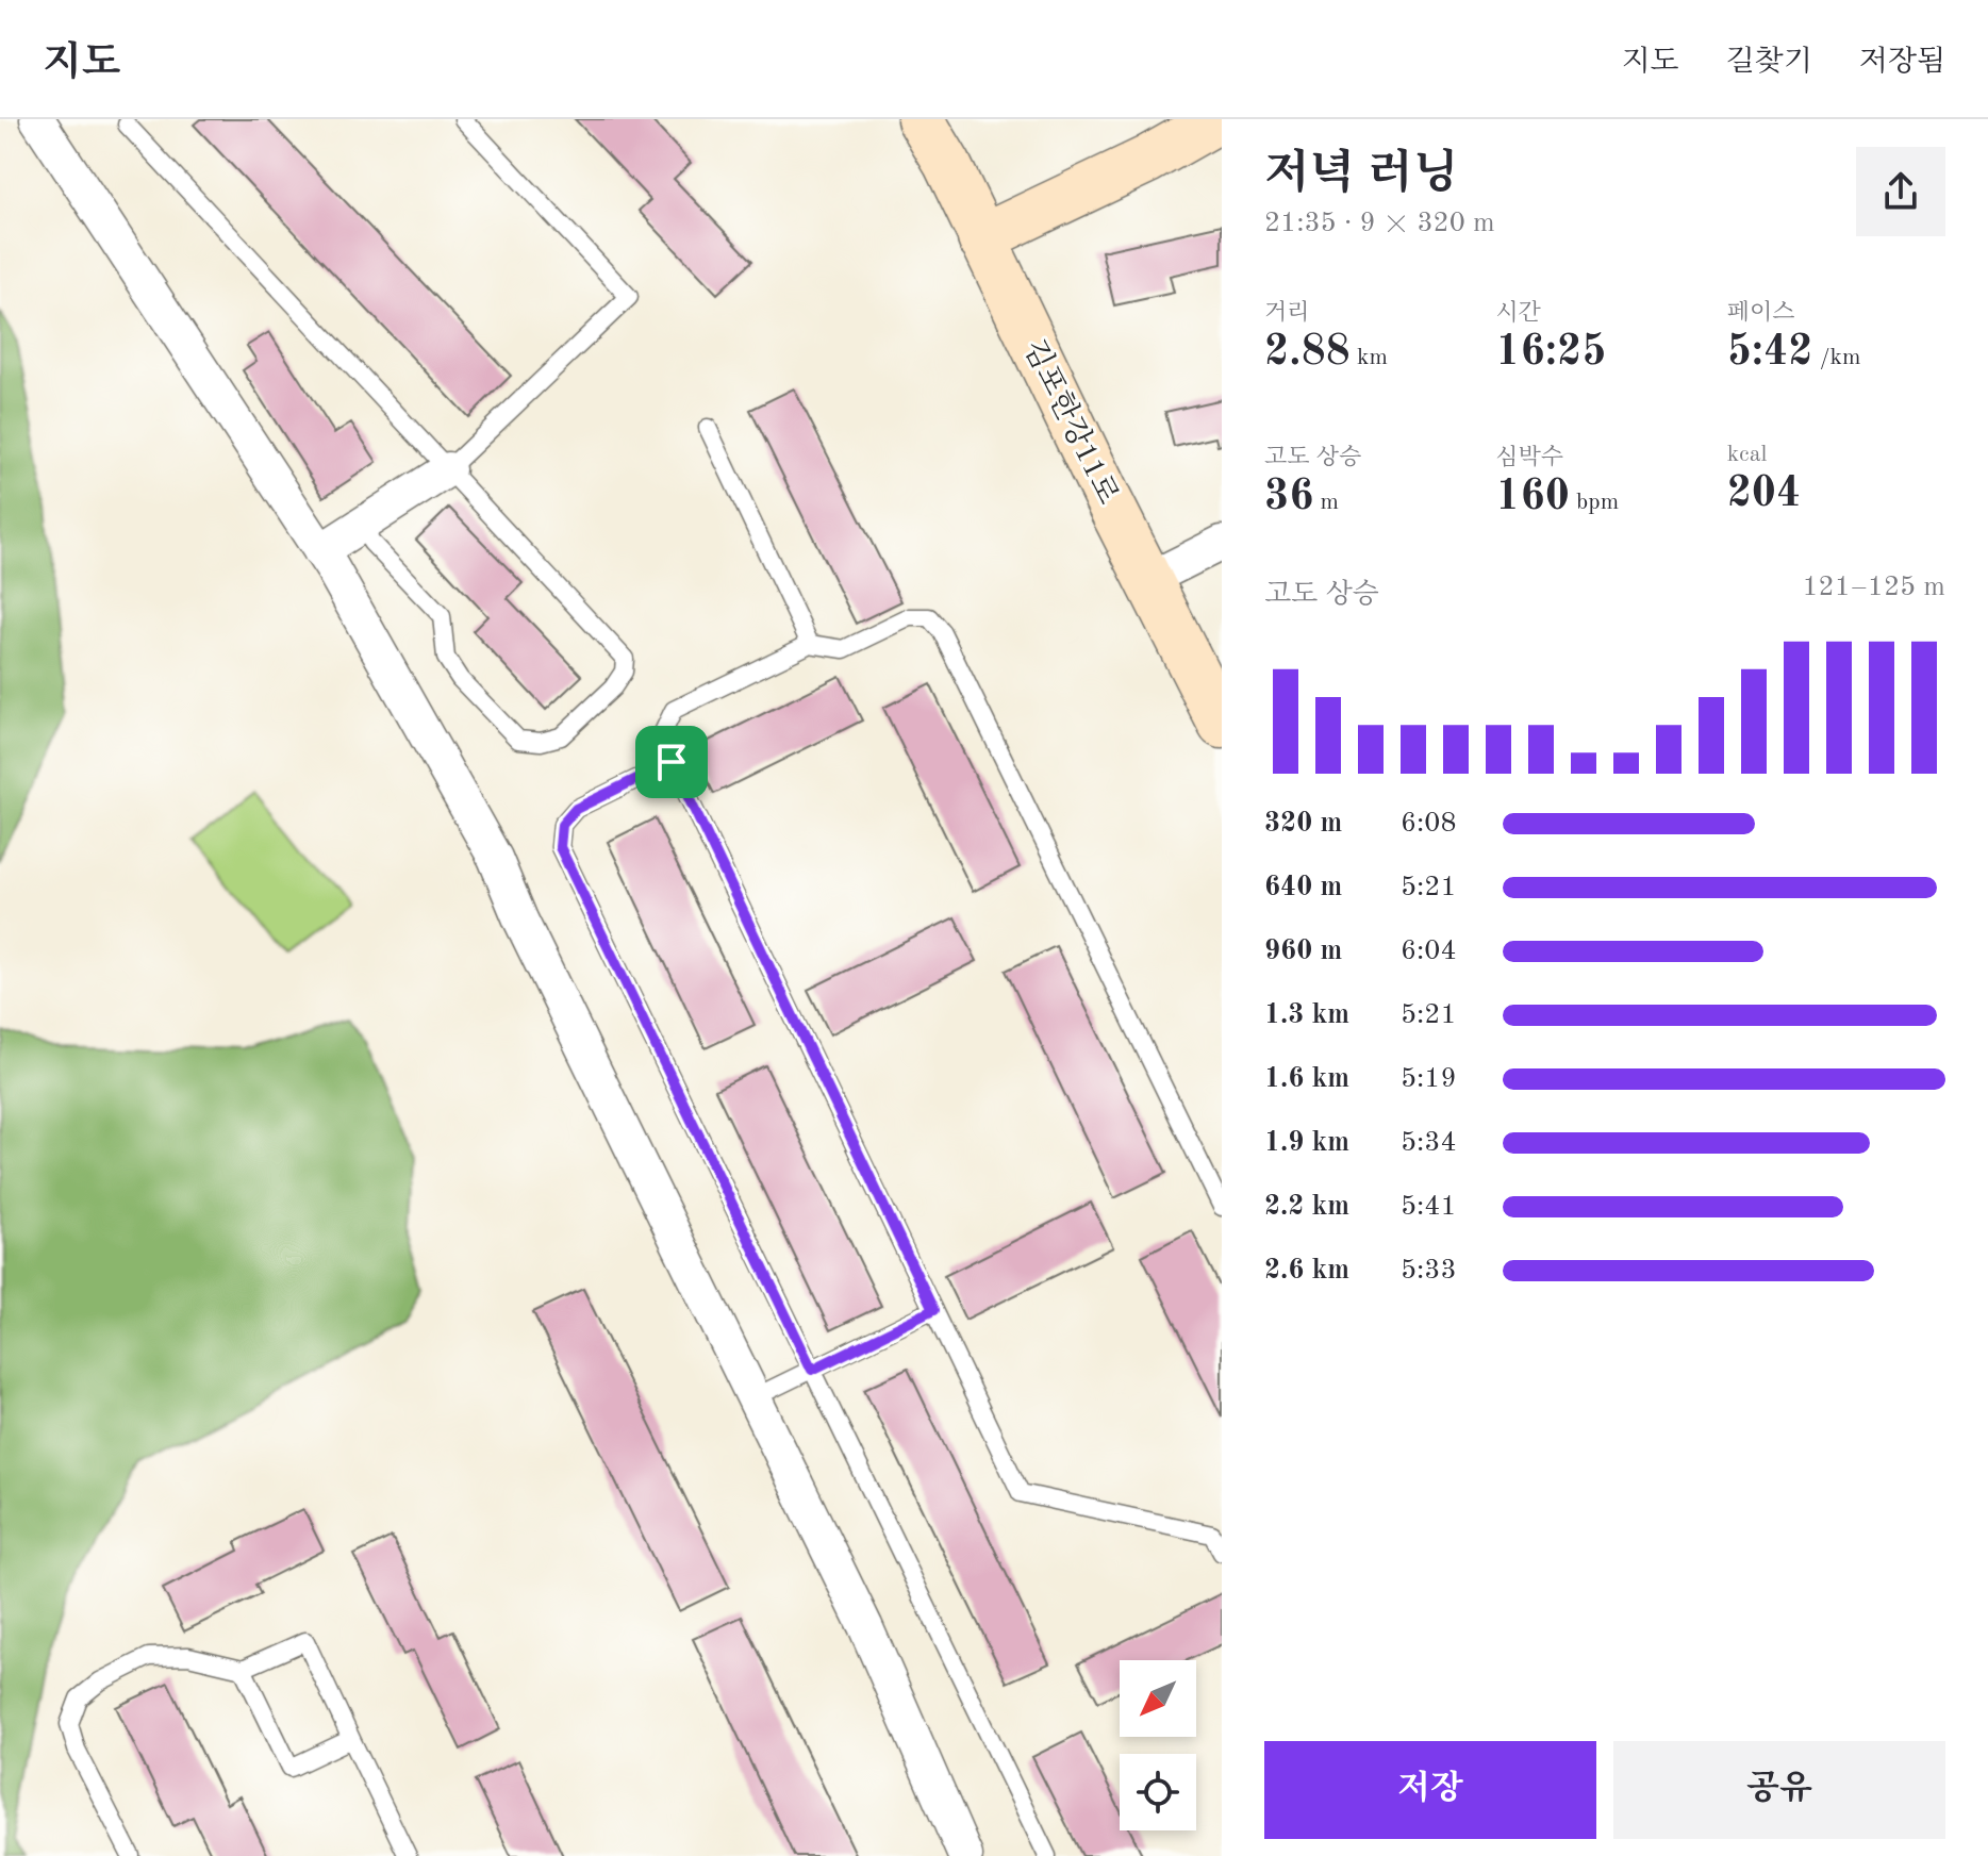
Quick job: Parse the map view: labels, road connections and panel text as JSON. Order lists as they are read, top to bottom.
{
  "streets": {
    "street": ["김포한강11로"]
  },
  "north": "bottom left",
  "page": {
    "header": "지도",
    "nav": ["지도", "길찾기", "저장됨"],
    "heading": ["저녁 러닝", "21:35 · 9 × 320 m"],
    "stats": [
      ["거리", "2.88 km"],
      ["시간", "16:25"],
      ["페이스", "5:42 /km"],
      ["고도 상승", "36 m"],
      ["심박수", "160 bpm"],
      ["kcal", "204"]
    ],
    "chart": ["고도 상승", "121–125 m"],
    "list": [
      {
        "name": "320 m",
        "note": "6:08"
      },
      {
        "name": "640 m",
        "note": "5:21"
      },
      {
        "name": "960 m",
        "note": "6:04"
      },
      {
        "name": "1.3 km",
        "note": "5:21"
      },
      {
        "name": "1.6 km",
        "note": "5:19"
      },
      {
        "name": "1.9 km",
        "note": "5:34"
      },
      {
        "name": "2.2 km",
        "note": "5:41"
      },
      {
        "name": "2.6 km",
        "note": "5:33"
      }
    ],
    "buttons": ["저장", "공유"]
  }
}
